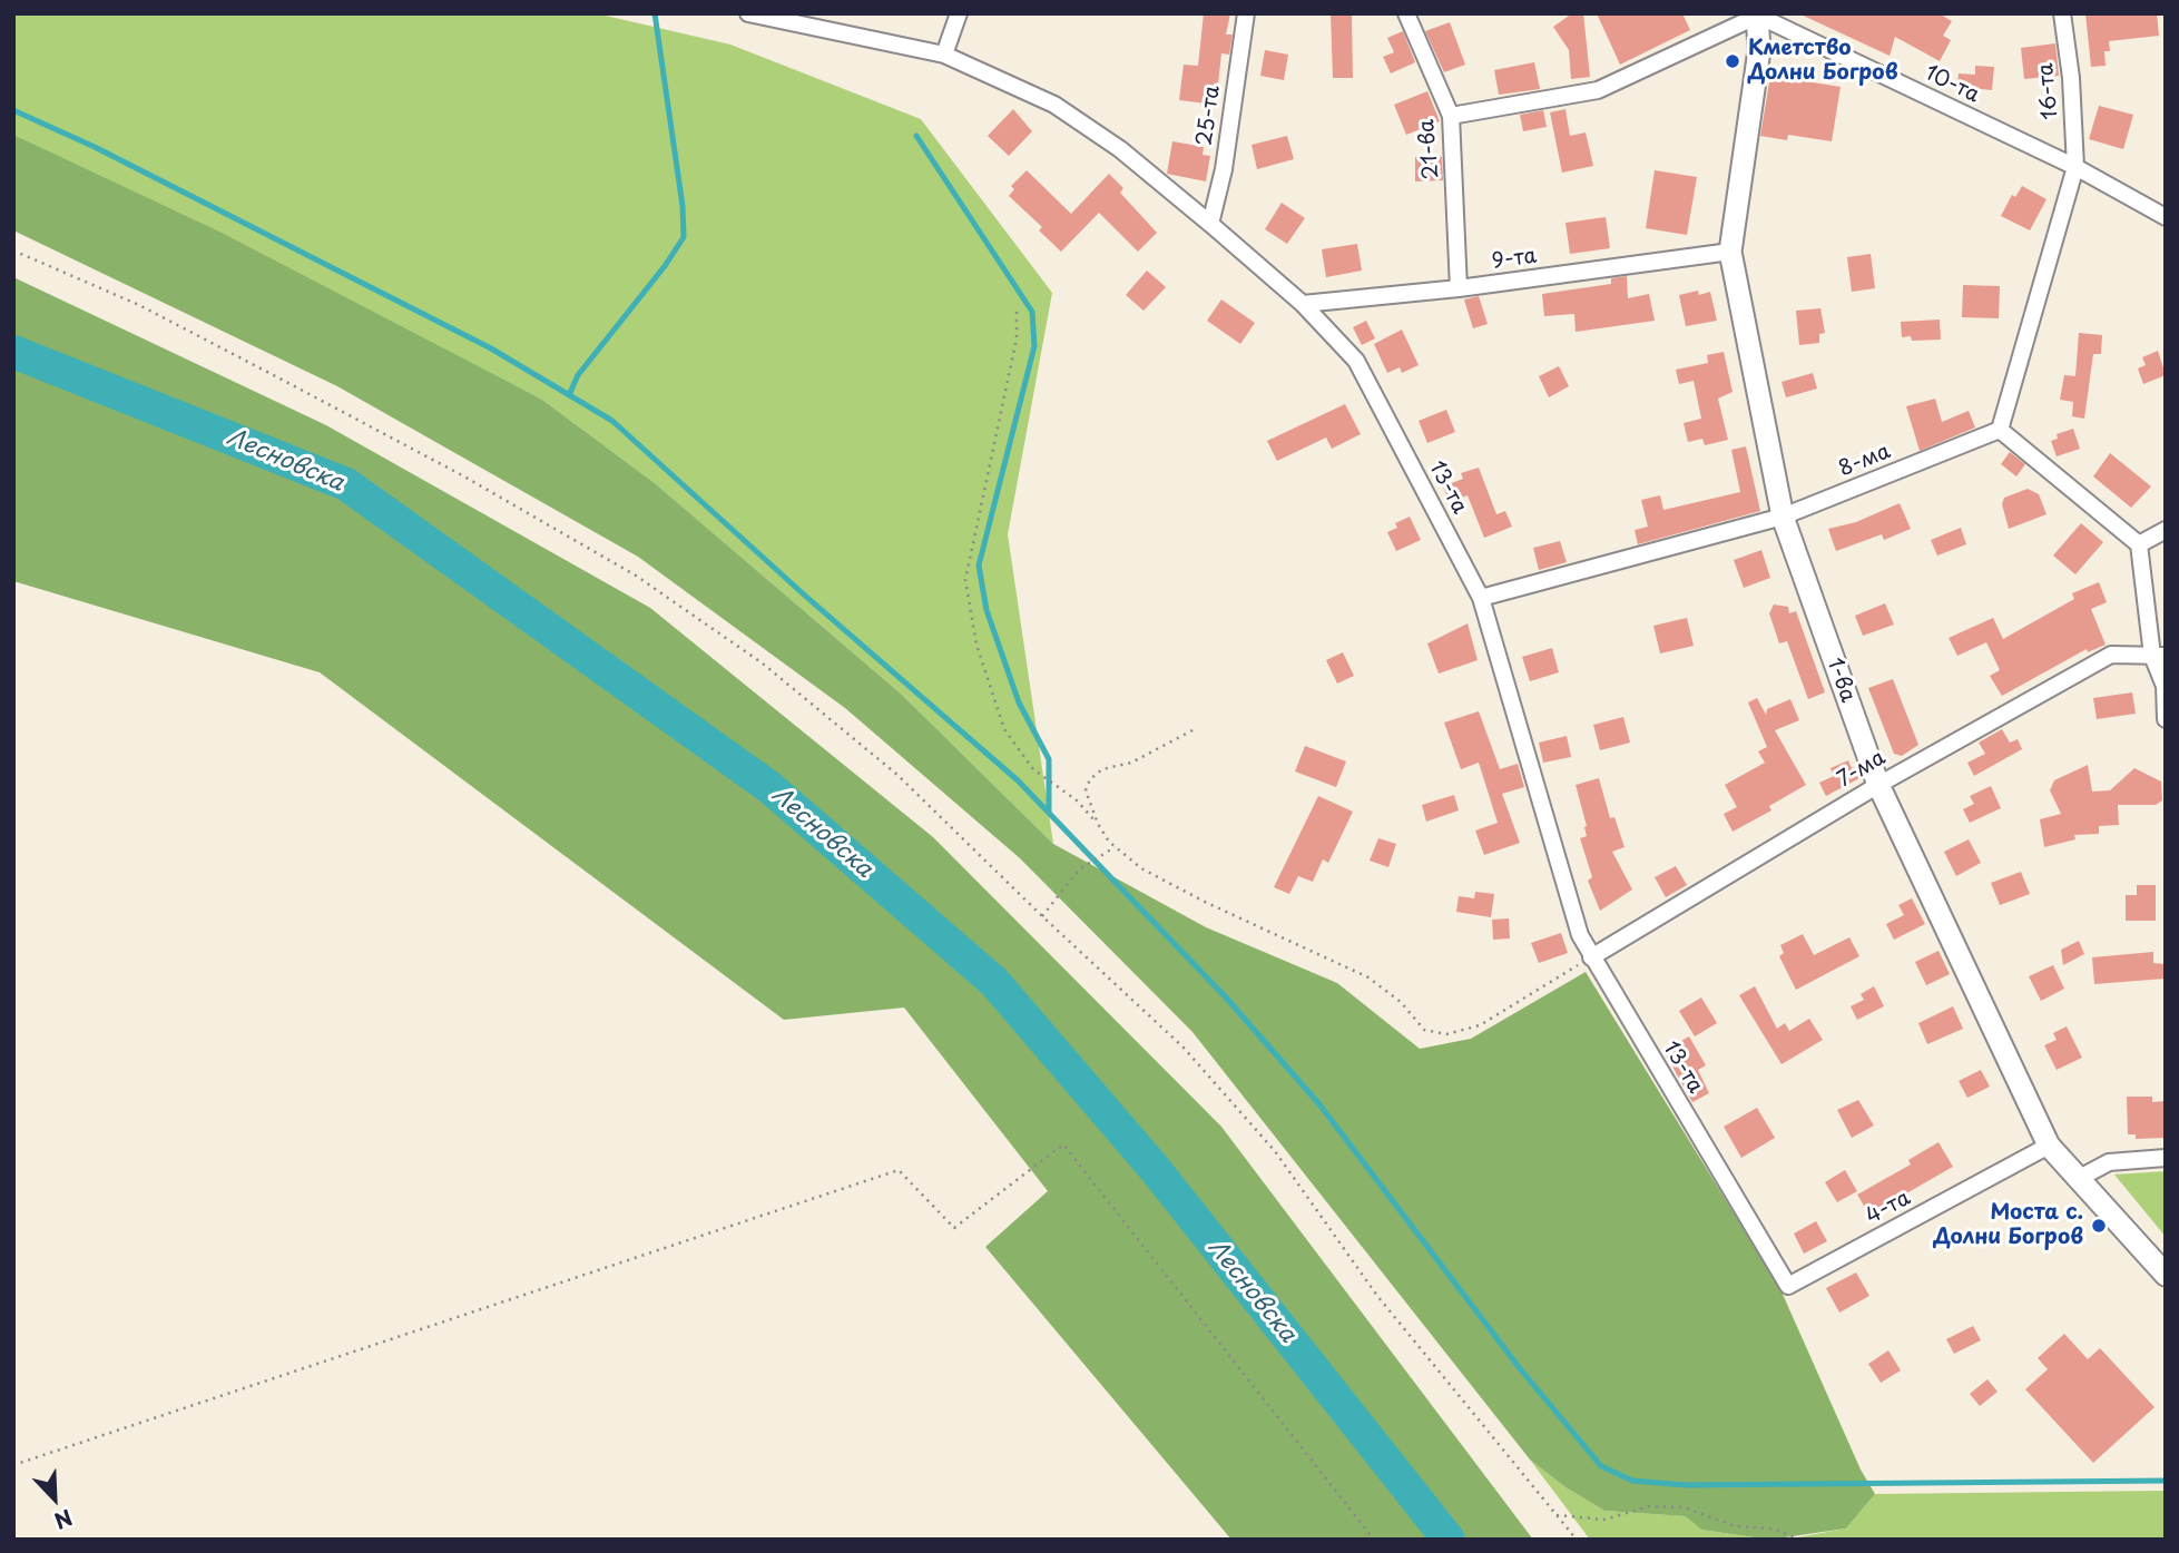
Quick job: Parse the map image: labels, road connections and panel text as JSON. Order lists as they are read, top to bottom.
{
  "streets": {
    "street": [
      "10-та",
      "16-та",
      "25-та",
      "21-ва",
      "9-та",
      "8-ма",
      "13-та",
      "1-ва",
      "7-ма",
      "4-та"
    ]
  },
  "crossings": [
    ["10-та", "16-та"],
    ["10-та", "1-ва"],
    ["25-та", "13-та"],
    ["21-ва", "9-та"],
    ["9-та", "13-та"],
    ["9-та", "1-ва"],
    ["8-ма", "13-та"],
    ["8-ма", "1-ва"],
    ["13-та", "7-ма"],
    ["13-та", "4-та"],
    ["1-ва", "7-ма"],
    ["1-ва", "4-та"]
  ],
  "water": ["Лесновска"],
  "places": ["Кметство Долни Богров", "Моста с. Долни Богров"],
  "north": "bottom right"
}
